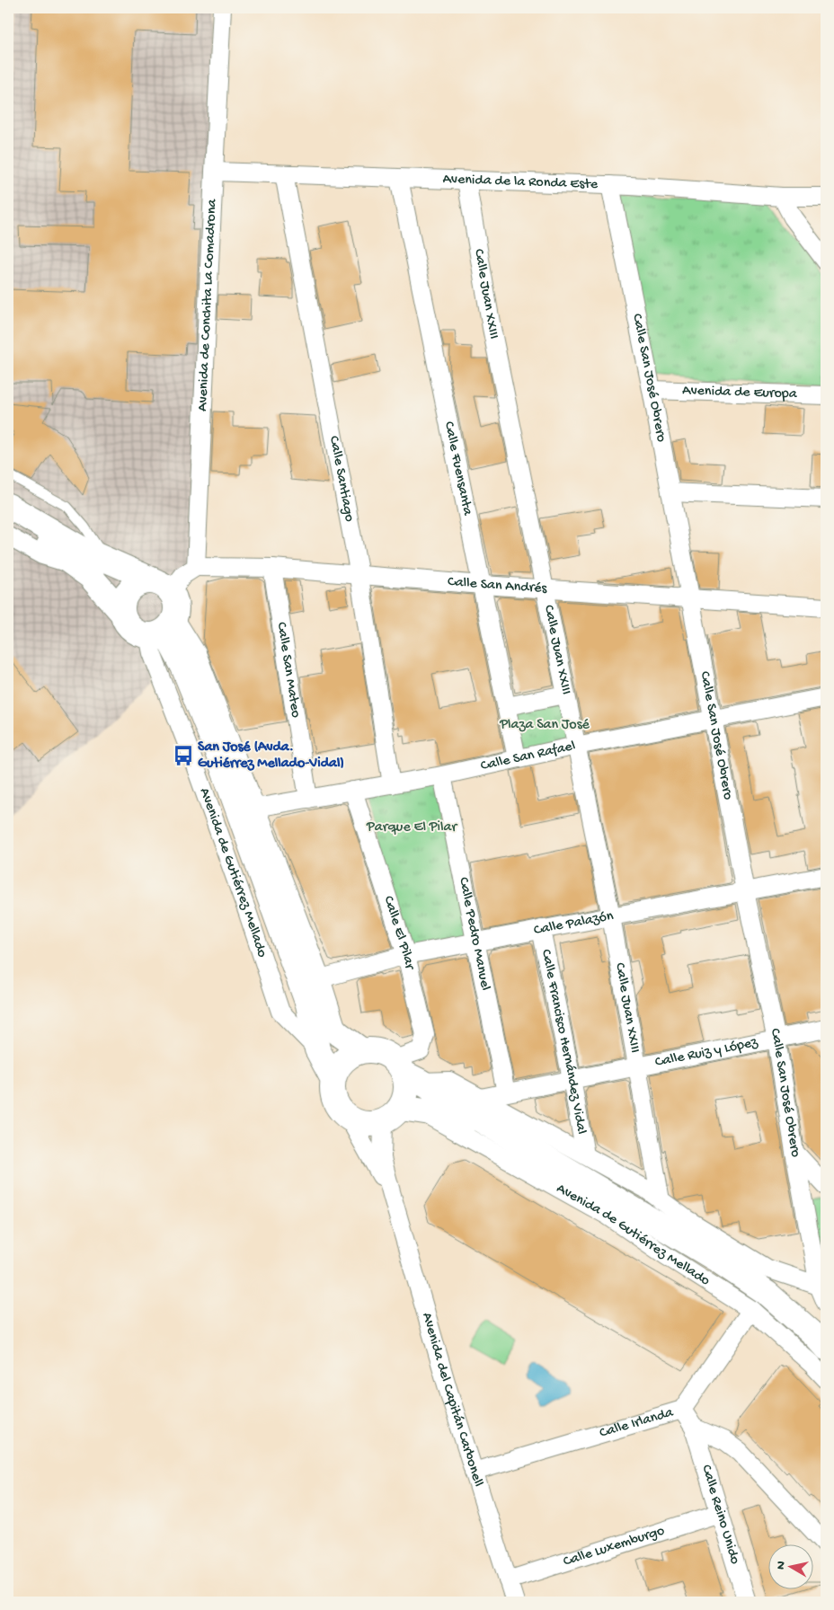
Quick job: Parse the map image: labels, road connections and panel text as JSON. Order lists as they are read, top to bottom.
{
  "streets": {
    "main road": ["Avenida de Gutiérrez Mellado"],
    "street": [
      "Avenida de la Ronda Este",
      "Calle Juan XXIII",
      "Avenida de Conchita La Comadrona",
      "Calle San José Obrero",
      "Avenida de Europa",
      "Calle Fuensanta",
      "Calle Santiago",
      "Calle San Andrés",
      "Calle San Mateo",
      "Calle San Rafael",
      "Calle Palazón",
      "Calle El Pilar",
      "Calle Pedro Manuel",
      "Calle Francisco Hernández Vidal",
      "Calle Ruiz y López",
      "Avenida del Capitán Carbonell",
      "Calle Irlanda",
      "Calle Reino Unido",
      "Calle Luxemburgo"
    ]
  },
  "crossings": [
    ["Avenida de la Ronda Este", "Calle Juan XXIII"],
    ["Avenida de la Ronda Este", "Avenida de Conchita La Comadrona"],
    ["Avenida de la Ronda Este", "Calle San José Obrero"],
    ["Avenida de la Ronda Este", "Calle Fuensanta"],
    ["Avenida de la Ronda Este", "Calle Santiago"],
    ["Calle Juan XXIII", "Calle San Andrés"],
    ["Calle Juan XXIII", "Calle San Rafael"],
    ["Calle Juan XXIII", "Avenida de Gutiérrez Mellado"],
    ["Calle Juan XXIII", "Calle Palazón"],
    ["Calle Juan XXIII", "Calle Ruiz y López"],
    ["Avenida de Conchita La Comadrona", "Calle San Andrés"],
    ["Calle San José Obrero", "Avenida de Europa"],
    ["Calle San José Obrero", "Calle San Andrés"],
    ["Calle San José Obrero", "Calle San Rafael"],
    ["Calle San José Obrero", "Avenida de Gutiérrez Mellado"],
    ["Calle San José Obrero", "Calle Palazón"],
    ["Calle San José Obrero", "Calle Ruiz y López"],
    ["Calle Fuensanta", "Calle San Andrés"],
    ["Calle Fuensanta", "Calle San Rafael"],
    ["Calle Santiago", "Calle San Andrés"],
    ["Calle Santiago", "Calle San Rafael"],
    ["Calle San Andrés", "Calle San Mateo"],
    ["Calle San Mateo", "Calle San Rafael"],
    ["Calle San Rafael", "Calle El Pilar"],
    ["Calle San Rafael", "Calle Pedro Manuel"],
    ["Avenida de Gutiérrez Mellado", "Calle El Pilar"],
    ["Avenida de Gutiérrez Mellado", "Calle Francisco Hernández Vidal"],
    ["Avenida de Gutiérrez Mellado", "Calle Ruiz y López"],
    ["Avenida de Gutiérrez Mellado", "Calle Irlanda"],
    ["Calle Palazón", "Calle El Pilar"],
    ["Calle Palazón", "Calle Pedro Manuel"],
    ["Calle Palazón", "Calle Francisco Hernández Vidal"],
    ["Calle Pedro Manuel", "Calle Ruiz y López"],
    ["Calle Francisco Hernández Vidal", "Calle Ruiz y López"],
    ["Avenida del Capitán Carbonell", "Calle Irlanda"],
    ["Avenida del Capitán Carbonell", "Calle Luxemburgo"],
    ["Calle Irlanda", "Calle Reino Unido"],
    ["Calle Reino Unido", "Calle Luxemburgo"]
  ],
  "parks": ["Plaza San José", "Parque El Pilar"],
  "places": {
    "bus stop": ["San José (Avda. Gutiérrez Mellado-Vidal)"]
  },
  "north": "left"
}
